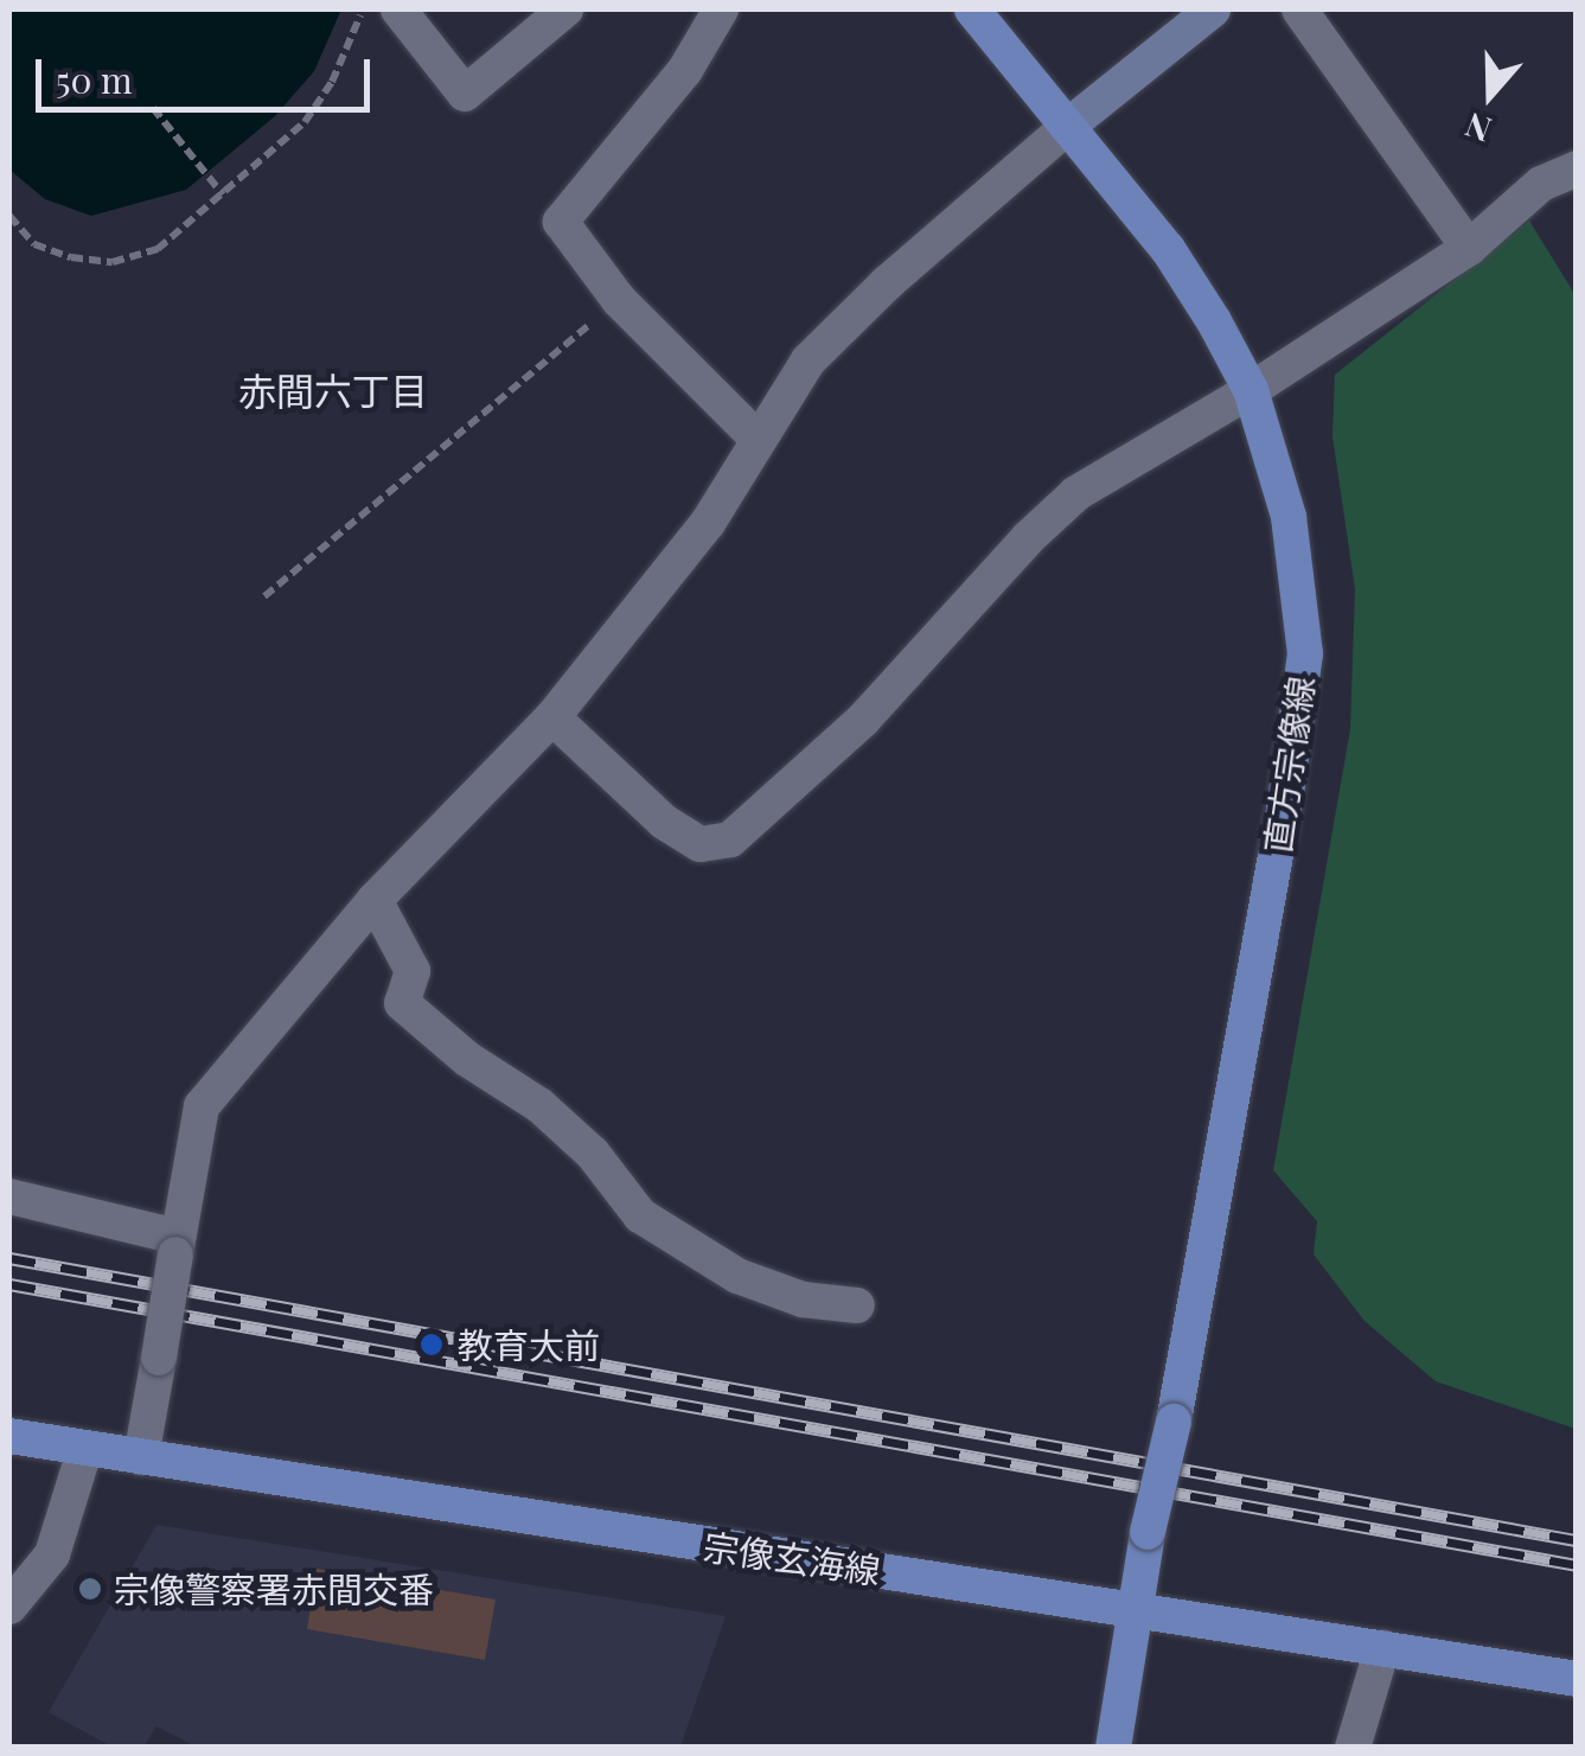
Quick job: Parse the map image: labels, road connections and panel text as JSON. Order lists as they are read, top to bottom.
{
  "streets": {
    "main road": ["直方宗像線", "宗像玄海線"]
  },
  "crossings": [
    ["直方宗像線", "宗像玄海線"]
  ],
  "districts": ["赤間六丁目"],
  "places": ["教育大前", "宗像警察署赤間交番"],
  "scale_bar": "50 m",
  "north": "bottom"
}
